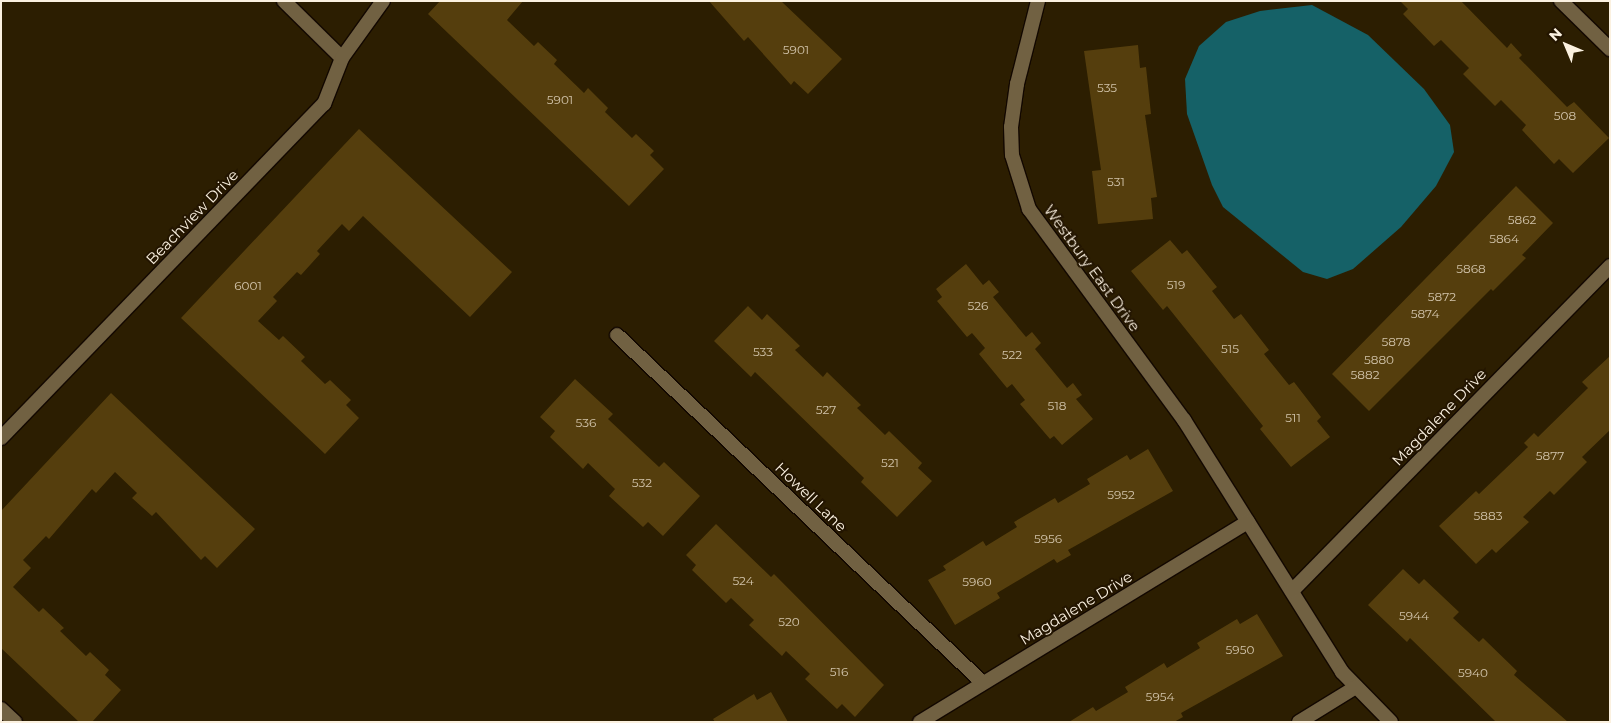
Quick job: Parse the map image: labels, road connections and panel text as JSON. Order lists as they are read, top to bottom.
{
  "streets": {
    "street": [
      "Beachview Drive",
      "Westbury East Drive",
      "Magdalene Drive",
      "Howell Lane"
    ]
  },
  "crossings": [
    ["Westbury East Drive", "Magdalene Drive"],
    ["Magdalene Drive", "Howell Lane"]
  ],
  "house_numbers": [
    "5901",
    "535",
    "5901",
    "508",
    "531",
    "5862",
    "5864",
    "5868",
    "519",
    "6001",
    "5872",
    "526",
    "5874",
    "5878",
    "515",
    "533",
    "522",
    "5880",
    "5882",
    "518",
    "527",
    "511",
    "536",
    "5877",
    "521",
    "532",
    "5952",
    "5883",
    "5956",
    "524",
    "5960",
    "5944",
    "520",
    "5950",
    "516",
    "5940",
    "5954"
  ],
  "north": "top left"
}
